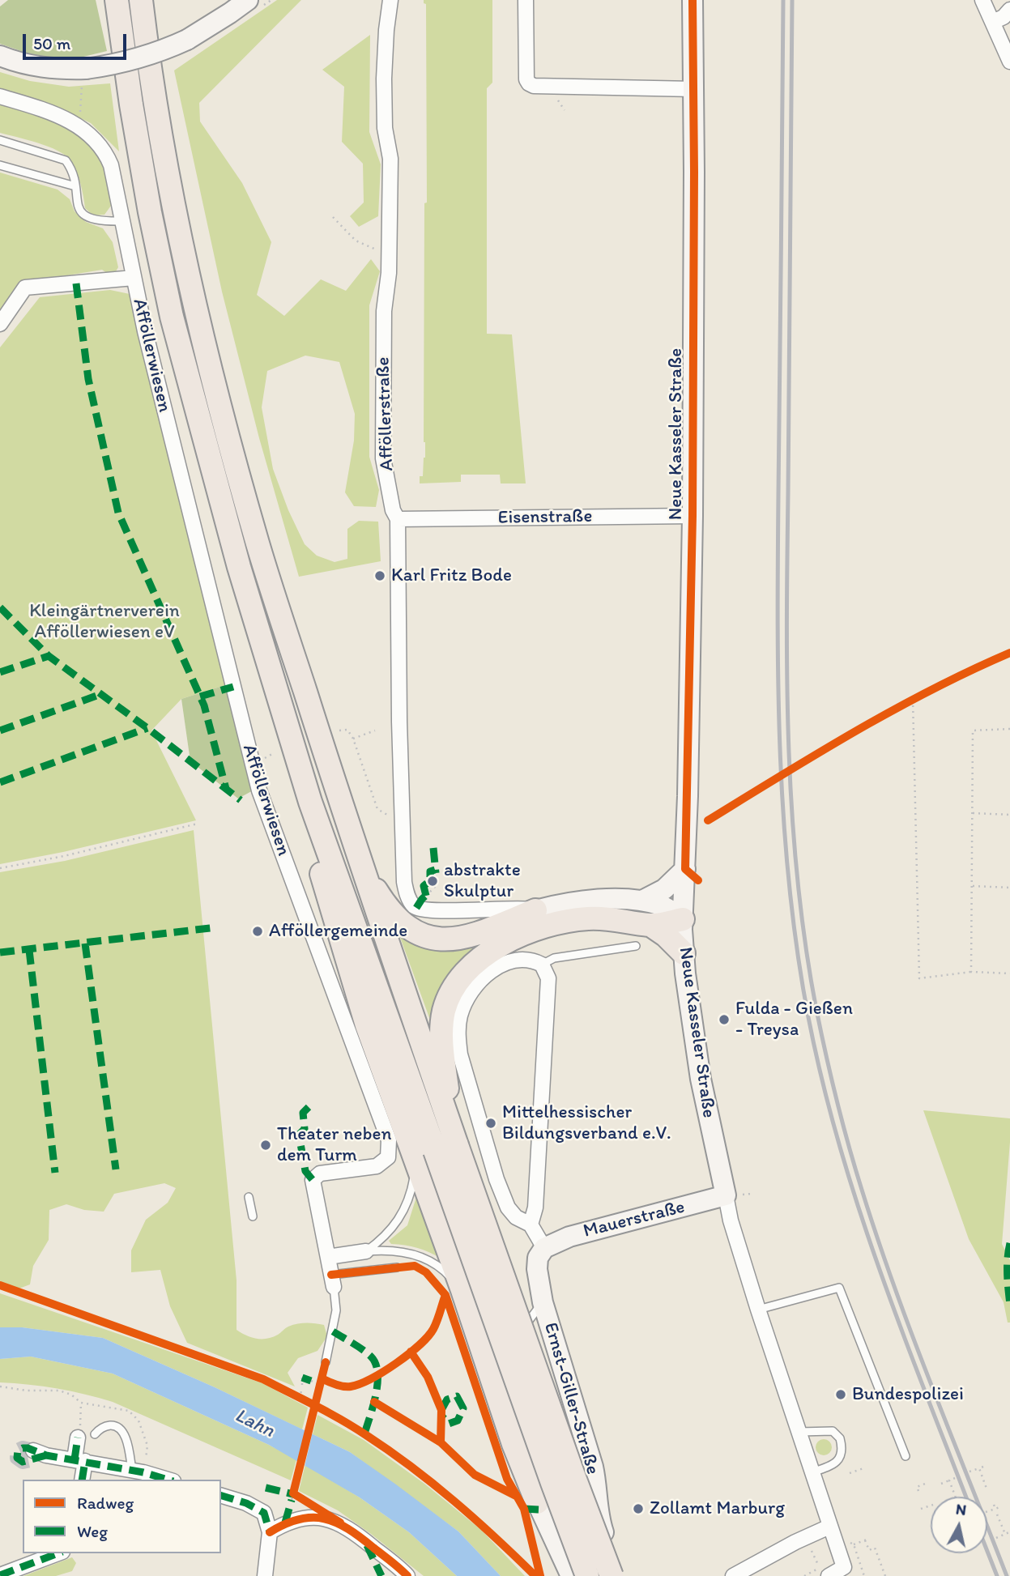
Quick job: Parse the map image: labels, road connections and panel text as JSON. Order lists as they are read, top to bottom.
{
  "streets": {
    "main road": ["Neue Kasseler Straße", "Mauerstraße", "Ernst-Giller-Straße"],
    "street": ["Afföllerwiesen", "Afföllerstraße", "Eisenstraße"]
  },
  "crossings": [
    ["Afföllerstraße", "Eisenstraße"],
    ["Neue Kasseler Straße", "Eisenstraße"],
    ["Neue Kasseler Straße", "Mauerstraße"],
    ["Mauerstraße", "Ernst-Giller-Straße"]
  ],
  "water": ["Lahn"],
  "parks": ["Kleingärtnerverein Afföllerwiesen eV"],
  "places": [
    "Karl Fritz Bode",
    "abstrakte Skulptur",
    "Afföllergemeinde",
    "Fulda - Gießen - Treysa",
    "Mittelhessischer Bildungsverband e.V.",
    "Theater neben dem Turm",
    "Bundespolizei",
    "Zollamt Marburg"
  ],
  "legend": ["Radweg", "Weg"],
  "scale_bar": "50 m",
  "north": "top"
}
